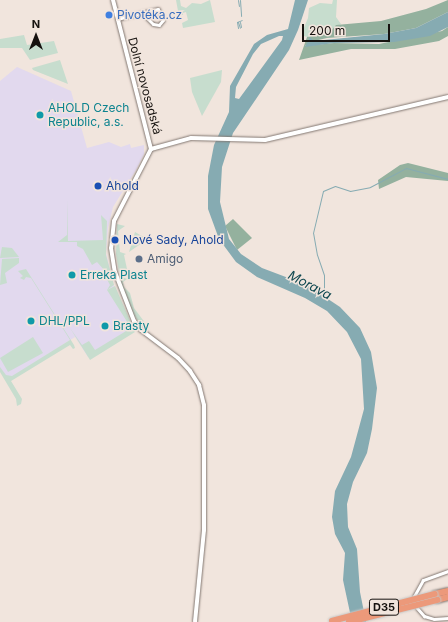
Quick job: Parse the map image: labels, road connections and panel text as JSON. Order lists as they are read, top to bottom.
{
  "streets": {
    "highway": ["D35"],
    "main road": ["Dolní novosadská"]
  },
  "water": ["Morava"],
  "places": [
    "Pivotéka.cz",
    "AHOLD Czech Republic, a.s.",
    "Ahold",
    "Nové Sady, Ahold",
    "Amigo",
    "Erreka Plast",
    "DHL/PPL",
    "Brasty"
  ],
  "scale_bar": "200 m",
  "north": "top"
}
